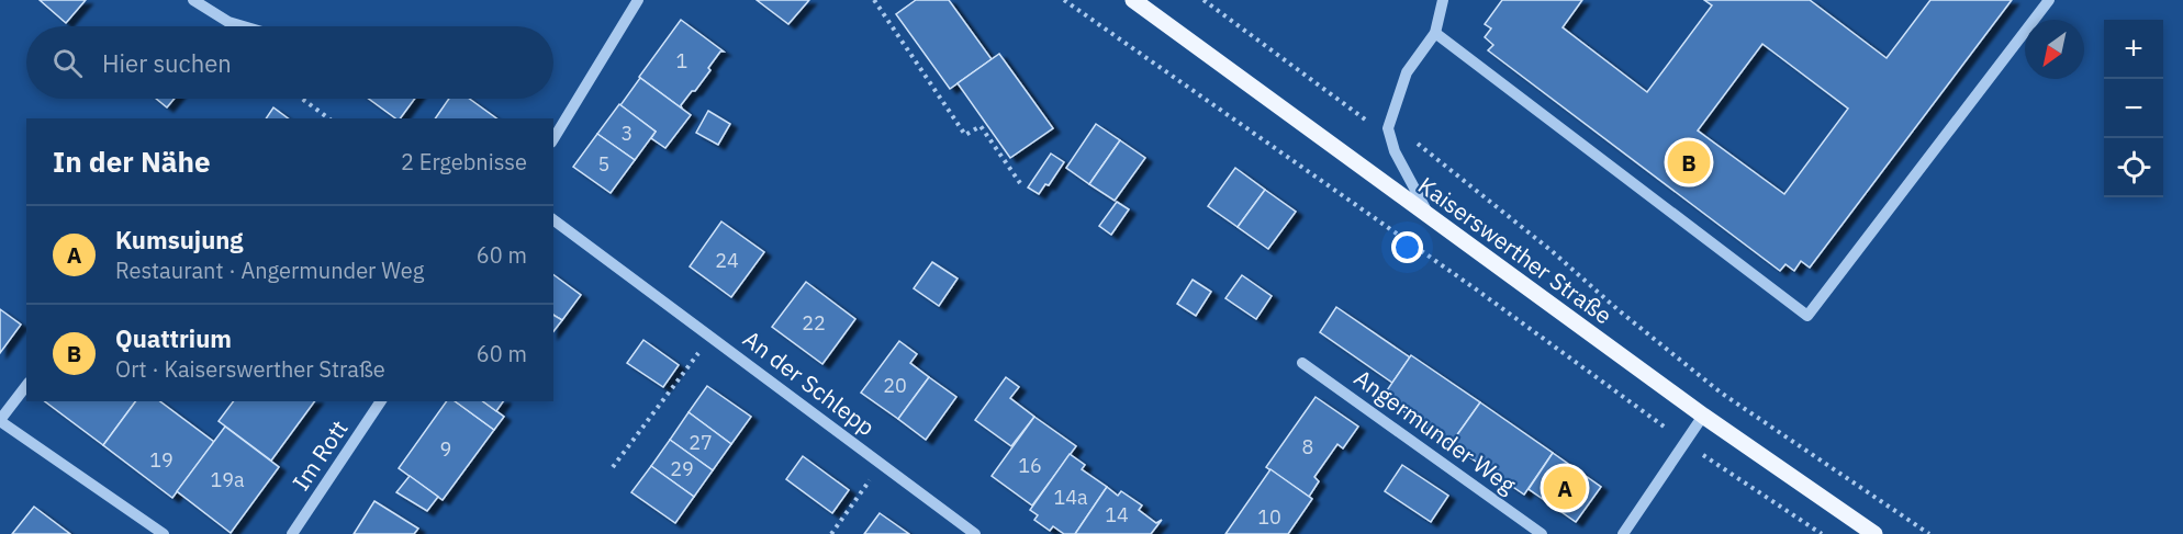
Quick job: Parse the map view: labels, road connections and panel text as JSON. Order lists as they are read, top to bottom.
{
  "streets": {
    "main road": ["Kaiserswerther Straße"],
    "street": ["An der Schlepp", "Angermunder Weg", "Im Rott"]
  },
  "house_numbers": [
    "1",
    "3",
    "5",
    "24",
    "22",
    "20",
    "27",
    "8",
    "9",
    "19",
    "16",
    "29",
    "19a",
    "14a",
    "14",
    "10"
  ],
  "north": "bottom left",
  "page": {
    "map_buttons": ["+", "−"],
    "search": "Hier suchen",
    "heading": ["In der Nähe", "2 Ergebnisse"],
    "pins": ["B", "A"],
    "list": [
      {
        "mark": "A",
        "name": "Kumsujung",
        "note": "Restaurant · Angermunder Weg",
        "value": "60 m"
      },
      {
        "mark": "B",
        "name": "Quattrium",
        "note": "Ort · Kaiserswerther Straße",
        "value": "60 m"
      }
    ]
  }
}
